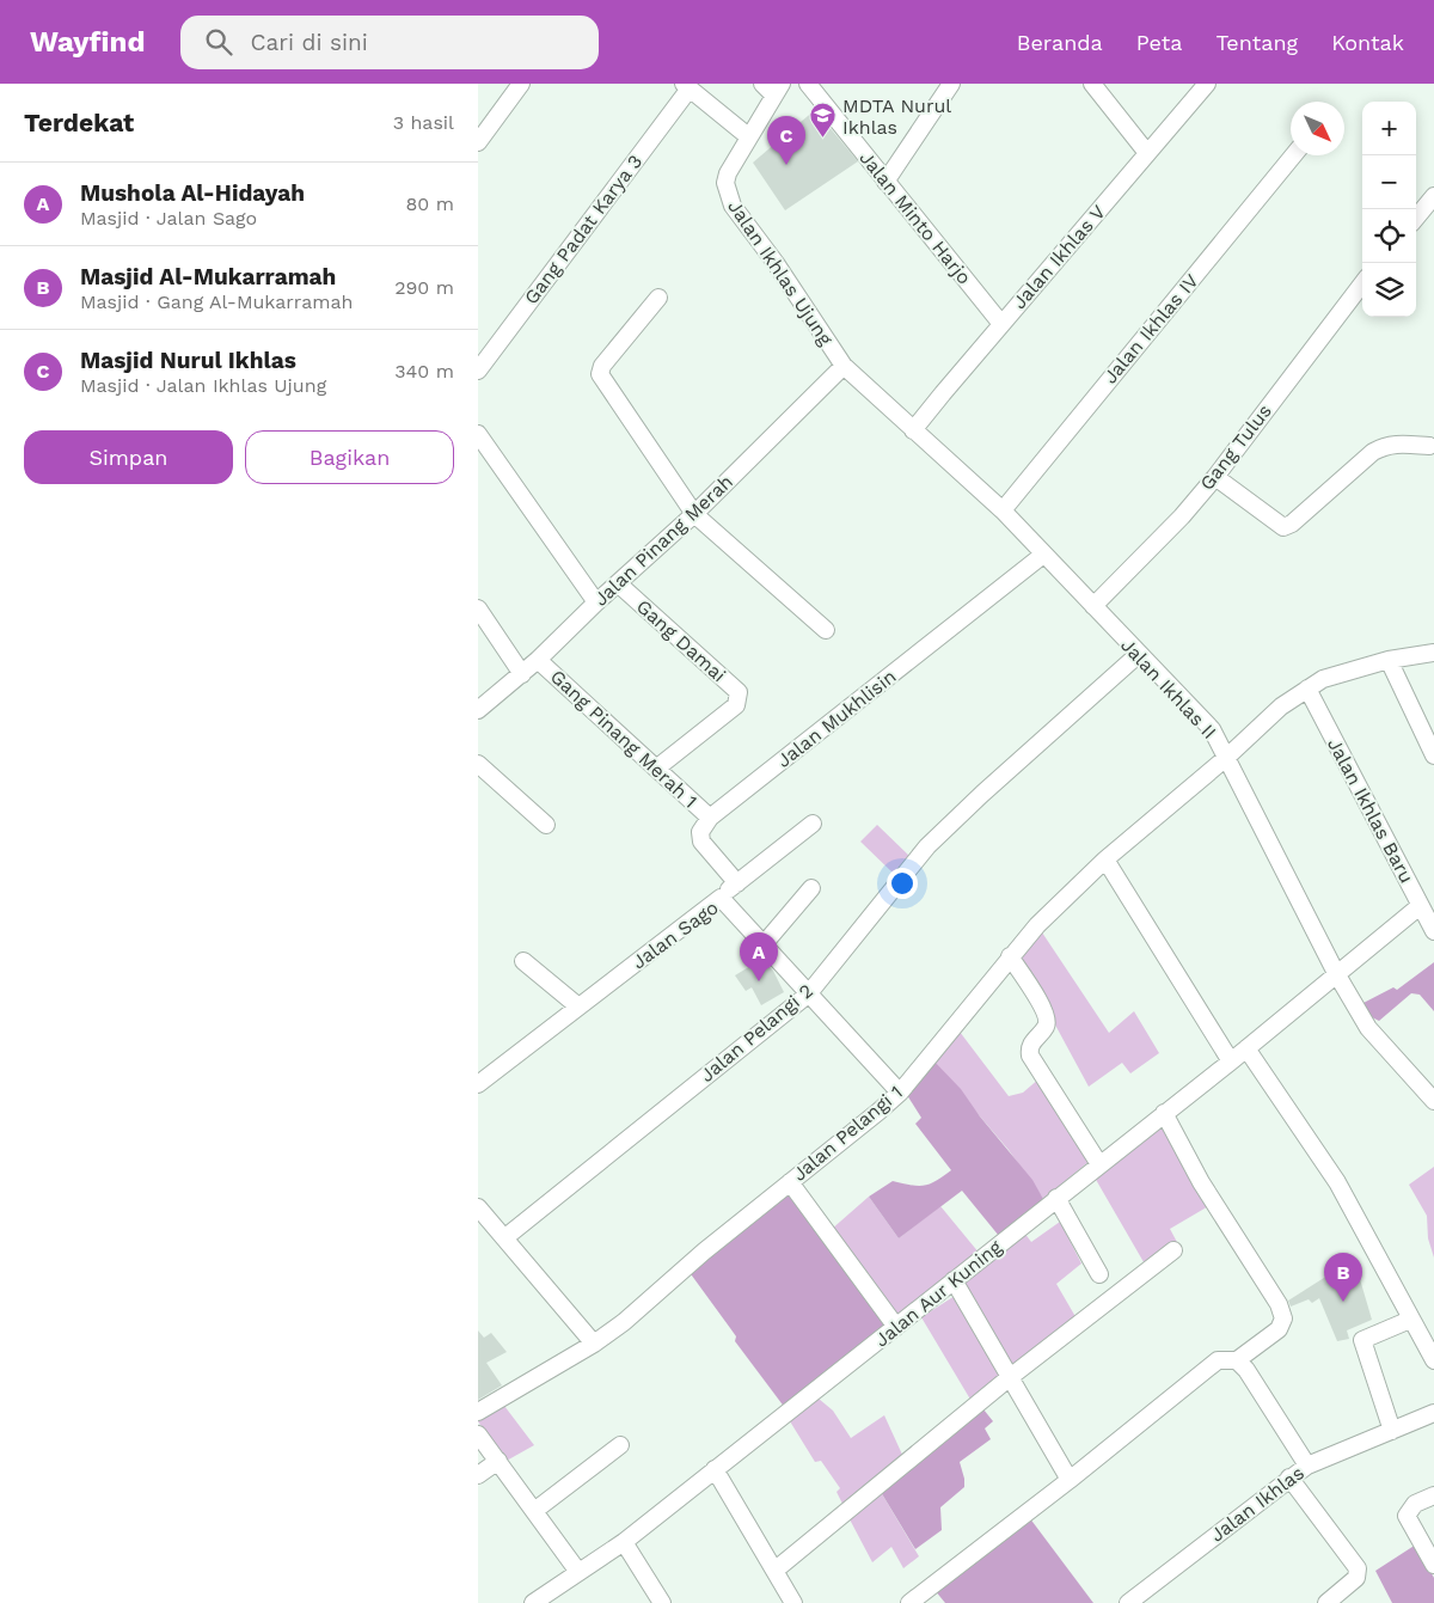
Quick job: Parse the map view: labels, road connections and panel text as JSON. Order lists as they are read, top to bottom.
{
  "streets": {
    "street": [
      "Jalan Minto Harjo",
      "Gang Padat Karya 3",
      "Jalan Ikhlas V",
      "Jalan Ikhlas Ujung",
      "Jalan Ikhlas IV",
      "Gang Tulus",
      "Jalan Pinang Merah",
      "Gang Damai",
      "Jalan Ikhlas II",
      "Jalan Mukhlisin",
      "Gang Pinang Merah 1",
      "Jalan Ikhlas Baru",
      "Jalan Sago",
      "Jalan Pelangi 2",
      "Jalan Pelangi 1",
      "Jalan Aur Kuning",
      "Jalan Ikhlas"
    ]
  },
  "crossings": [
    ["Jalan Minto Harjo", "Jalan Ikhlas V"],
    ["Jalan Ikhlas V", "Jalan Ikhlas II"],
    ["Jalan Ikhlas Ujung", "Jalan Pinang Merah"],
    ["Jalan Ikhlas Ujung", "Jalan Ikhlas II"],
    ["Jalan Ikhlas IV", "Jalan Ikhlas II"],
    ["Gang Tulus", "Jalan Ikhlas II"],
    ["Jalan Pinang Merah", "Gang Damai"],
    ["Jalan Pinang Merah", "Jalan Ikhlas II"],
    ["Jalan Pinang Merah", "Gang Pinang Merah 1"],
    ["Gang Damai", "Gang Pinang Merah 1"],
    ["Jalan Ikhlas II", "Jalan Mukhlisin"],
    ["Jalan Ikhlas II", "Jalan Pelangi 2"],
    ["Jalan Ikhlas II", "Jalan Pelangi 1"],
    ["Jalan Ikhlas II", "Jalan Aur Kuning"],
    ["Jalan Mukhlisin", "Gang Pinang Merah 1"],
    ["Jalan Ikhlas Baru", "Jalan Pelangi 1"],
    ["Jalan Ikhlas Baru", "Jalan Aur Kuning"],
    ["Jalan Sago", "Jalan Pelangi 2"],
    ["Jalan Sago", "Jalan Pelangi 1"]
  ],
  "places": {
    "school or university": ["MDTA Nurul Ikhlas"]
  },
  "north": "bottom right",
  "page": {
    "header": "Wayfind",
    "search": "Cari di sini",
    "nav": [
      "Beranda",
      "Peta",
      "Tentang",
      "Kontak"
    ],
    "heading": ["Terdekat", "3 hasil"],
    "map_buttons": ["+", "−"],
    "pins": ["C", "A", "B"],
    "list": [
      {
        "mark": "A",
        "name": "Mushola Al-Hidayah",
        "note": "Masjid · Jalan Sago",
        "value": "80 m"
      },
      {
        "mark": "B",
        "name": "Masjid Al-Mukarramah",
        "note": "Masjid · Gang Al-Mukarramah",
        "value": "290 m"
      },
      {
        "mark": "C",
        "name": "Masjid Nurul Ikhlas",
        "note": "Masjid · Jalan Ikhlas Ujung",
        "value": "340 m"
      }
    ],
    "buttons": ["Simpan", "Bagikan"]
  }
}
